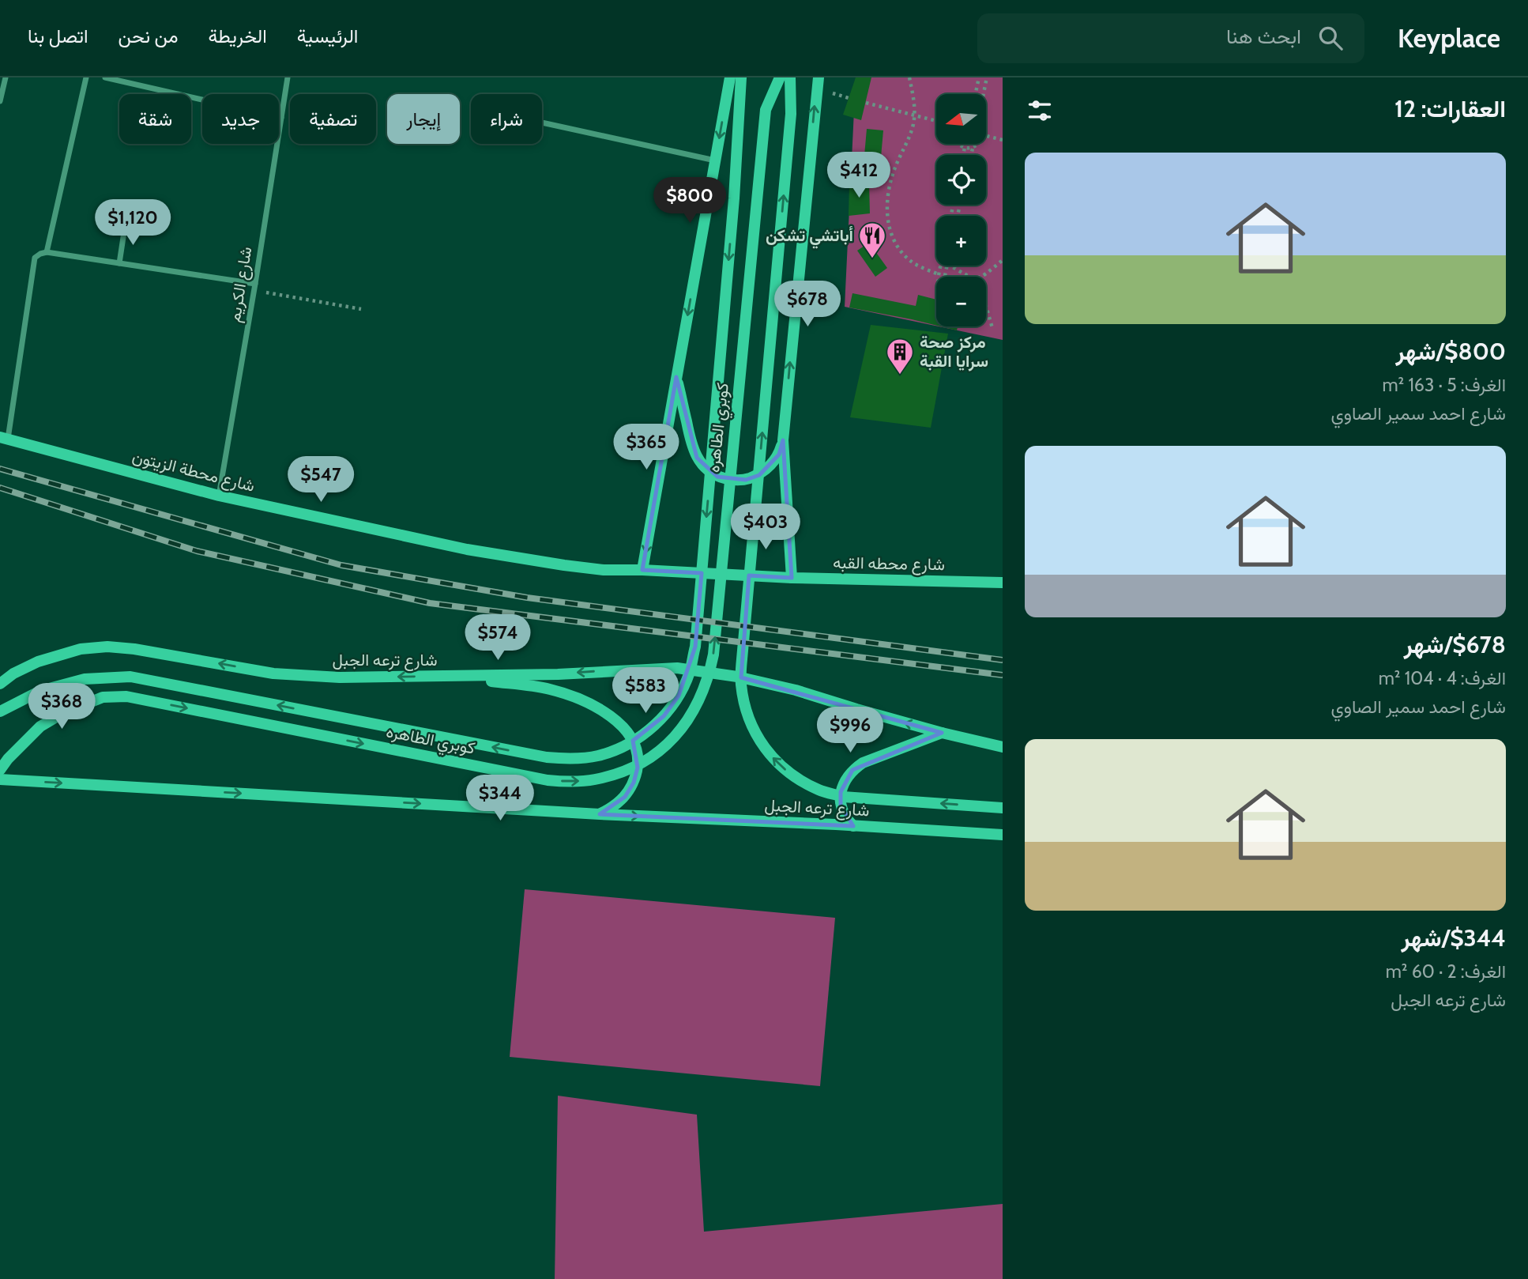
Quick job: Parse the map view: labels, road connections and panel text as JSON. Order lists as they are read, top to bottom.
{
  "streets": {
    "main road": [
      "كوبري الطاهره",
      "شارع محطة الزيتون",
      "شارع محطه القبه",
      "شارع ترعه الجبل"
    ],
    "street": ["شارع الكريم"]
  },
  "crossings": [
    ["شارع الكريم", "شارع محطة الزيتون"],
    ["شارع محطة الزيتون", "شارع محطه القبه"]
  ],
  "places": {
    "restaurant": ["أباتشي تشكن"],
    "building": ["مركز صحة سرايا القبة"]
  },
  "north": "left",
  "page": {
    "header": "Keyplace",
    "search": "ابحث هنا",
    "nav": [
      "الرئيسية",
      "الخريطة",
      "من نحن",
      "اتصل بنا"
    ],
    "heading": "العقارات: 12",
    "map_buttons": ["+", "−"],
    "chip": [
      "شراء",
      "إيجار",
      "تصفية",
      "جديد",
      "شقة"
    ],
    "list": [
      {
        "name": "$800/شهر",
        "note": "الغرف: 5 · 163 m² · شارع احمد سمير الصاوي"
      },
      {
        "name": "$678/شهر",
        "note": "الغرف: 4 · 104 m² · شارع احمد سمير الصاوي"
      },
      {
        "name": "$344/شهر",
        "note": "الغرف: 2 · 60 m² · شارع ترعه الجبل"
      }
    ],
    "price": [
      "$412",
      "$800",
      "$1,120",
      "$678",
      "$365",
      "$547",
      "$403",
      "$574",
      "$583",
      "$368",
      "$996",
      "$344"
    ]
  }
}
